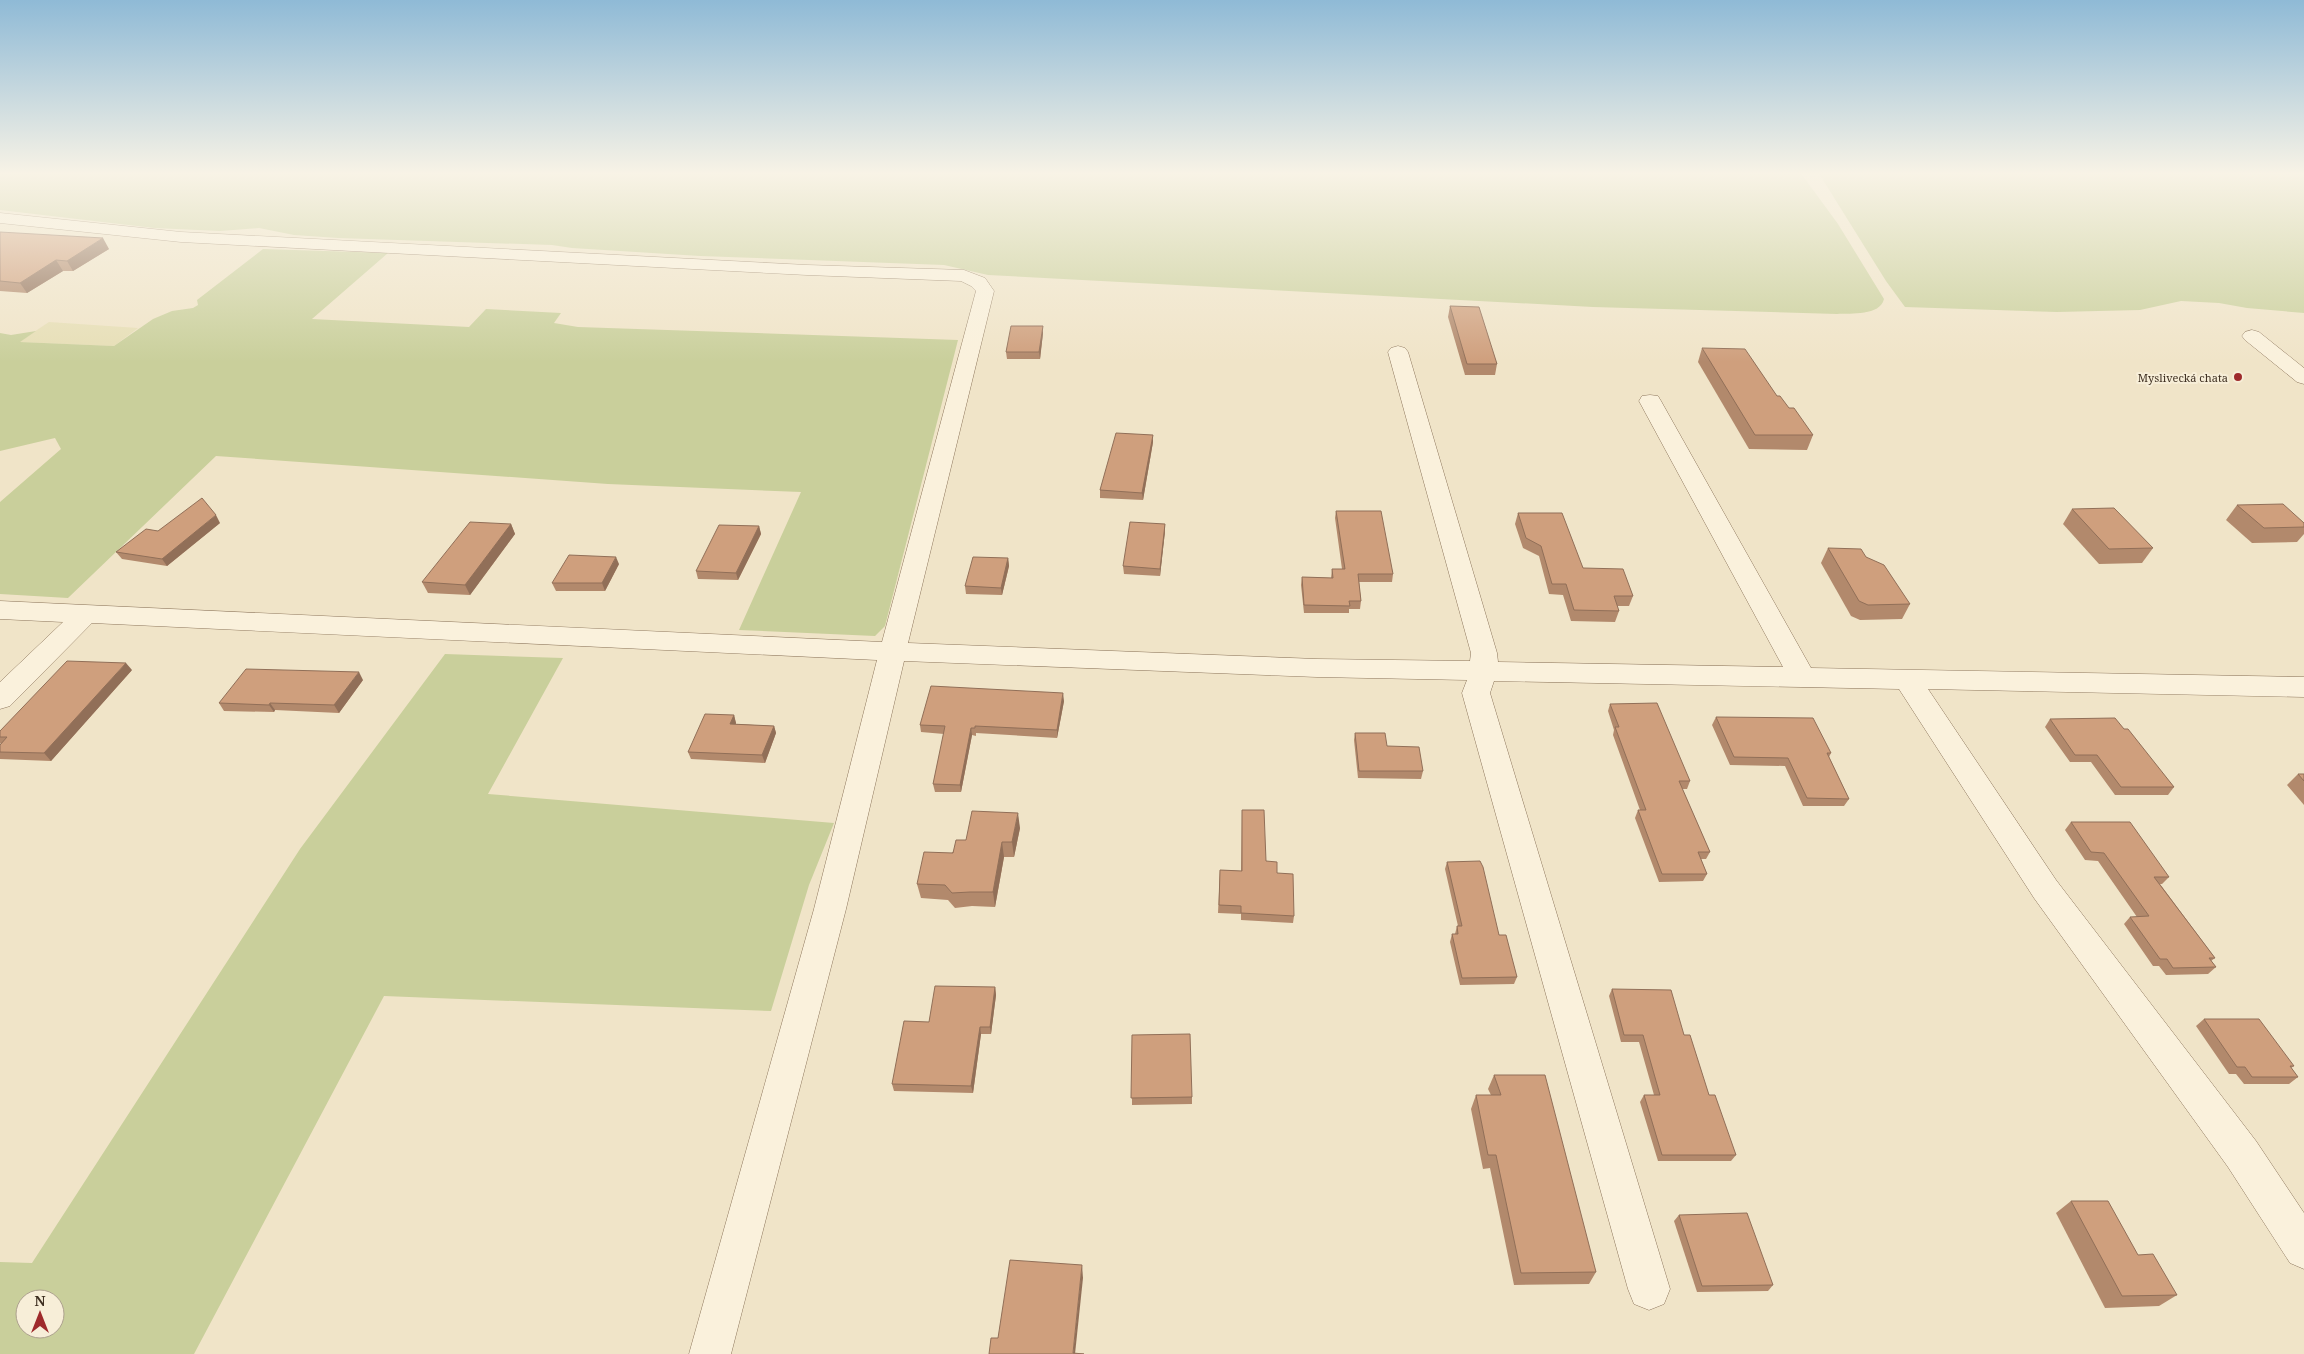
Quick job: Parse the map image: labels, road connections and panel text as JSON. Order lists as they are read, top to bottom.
{
  "places": ["Myslivecká chata"],
  "north": "top"
}
